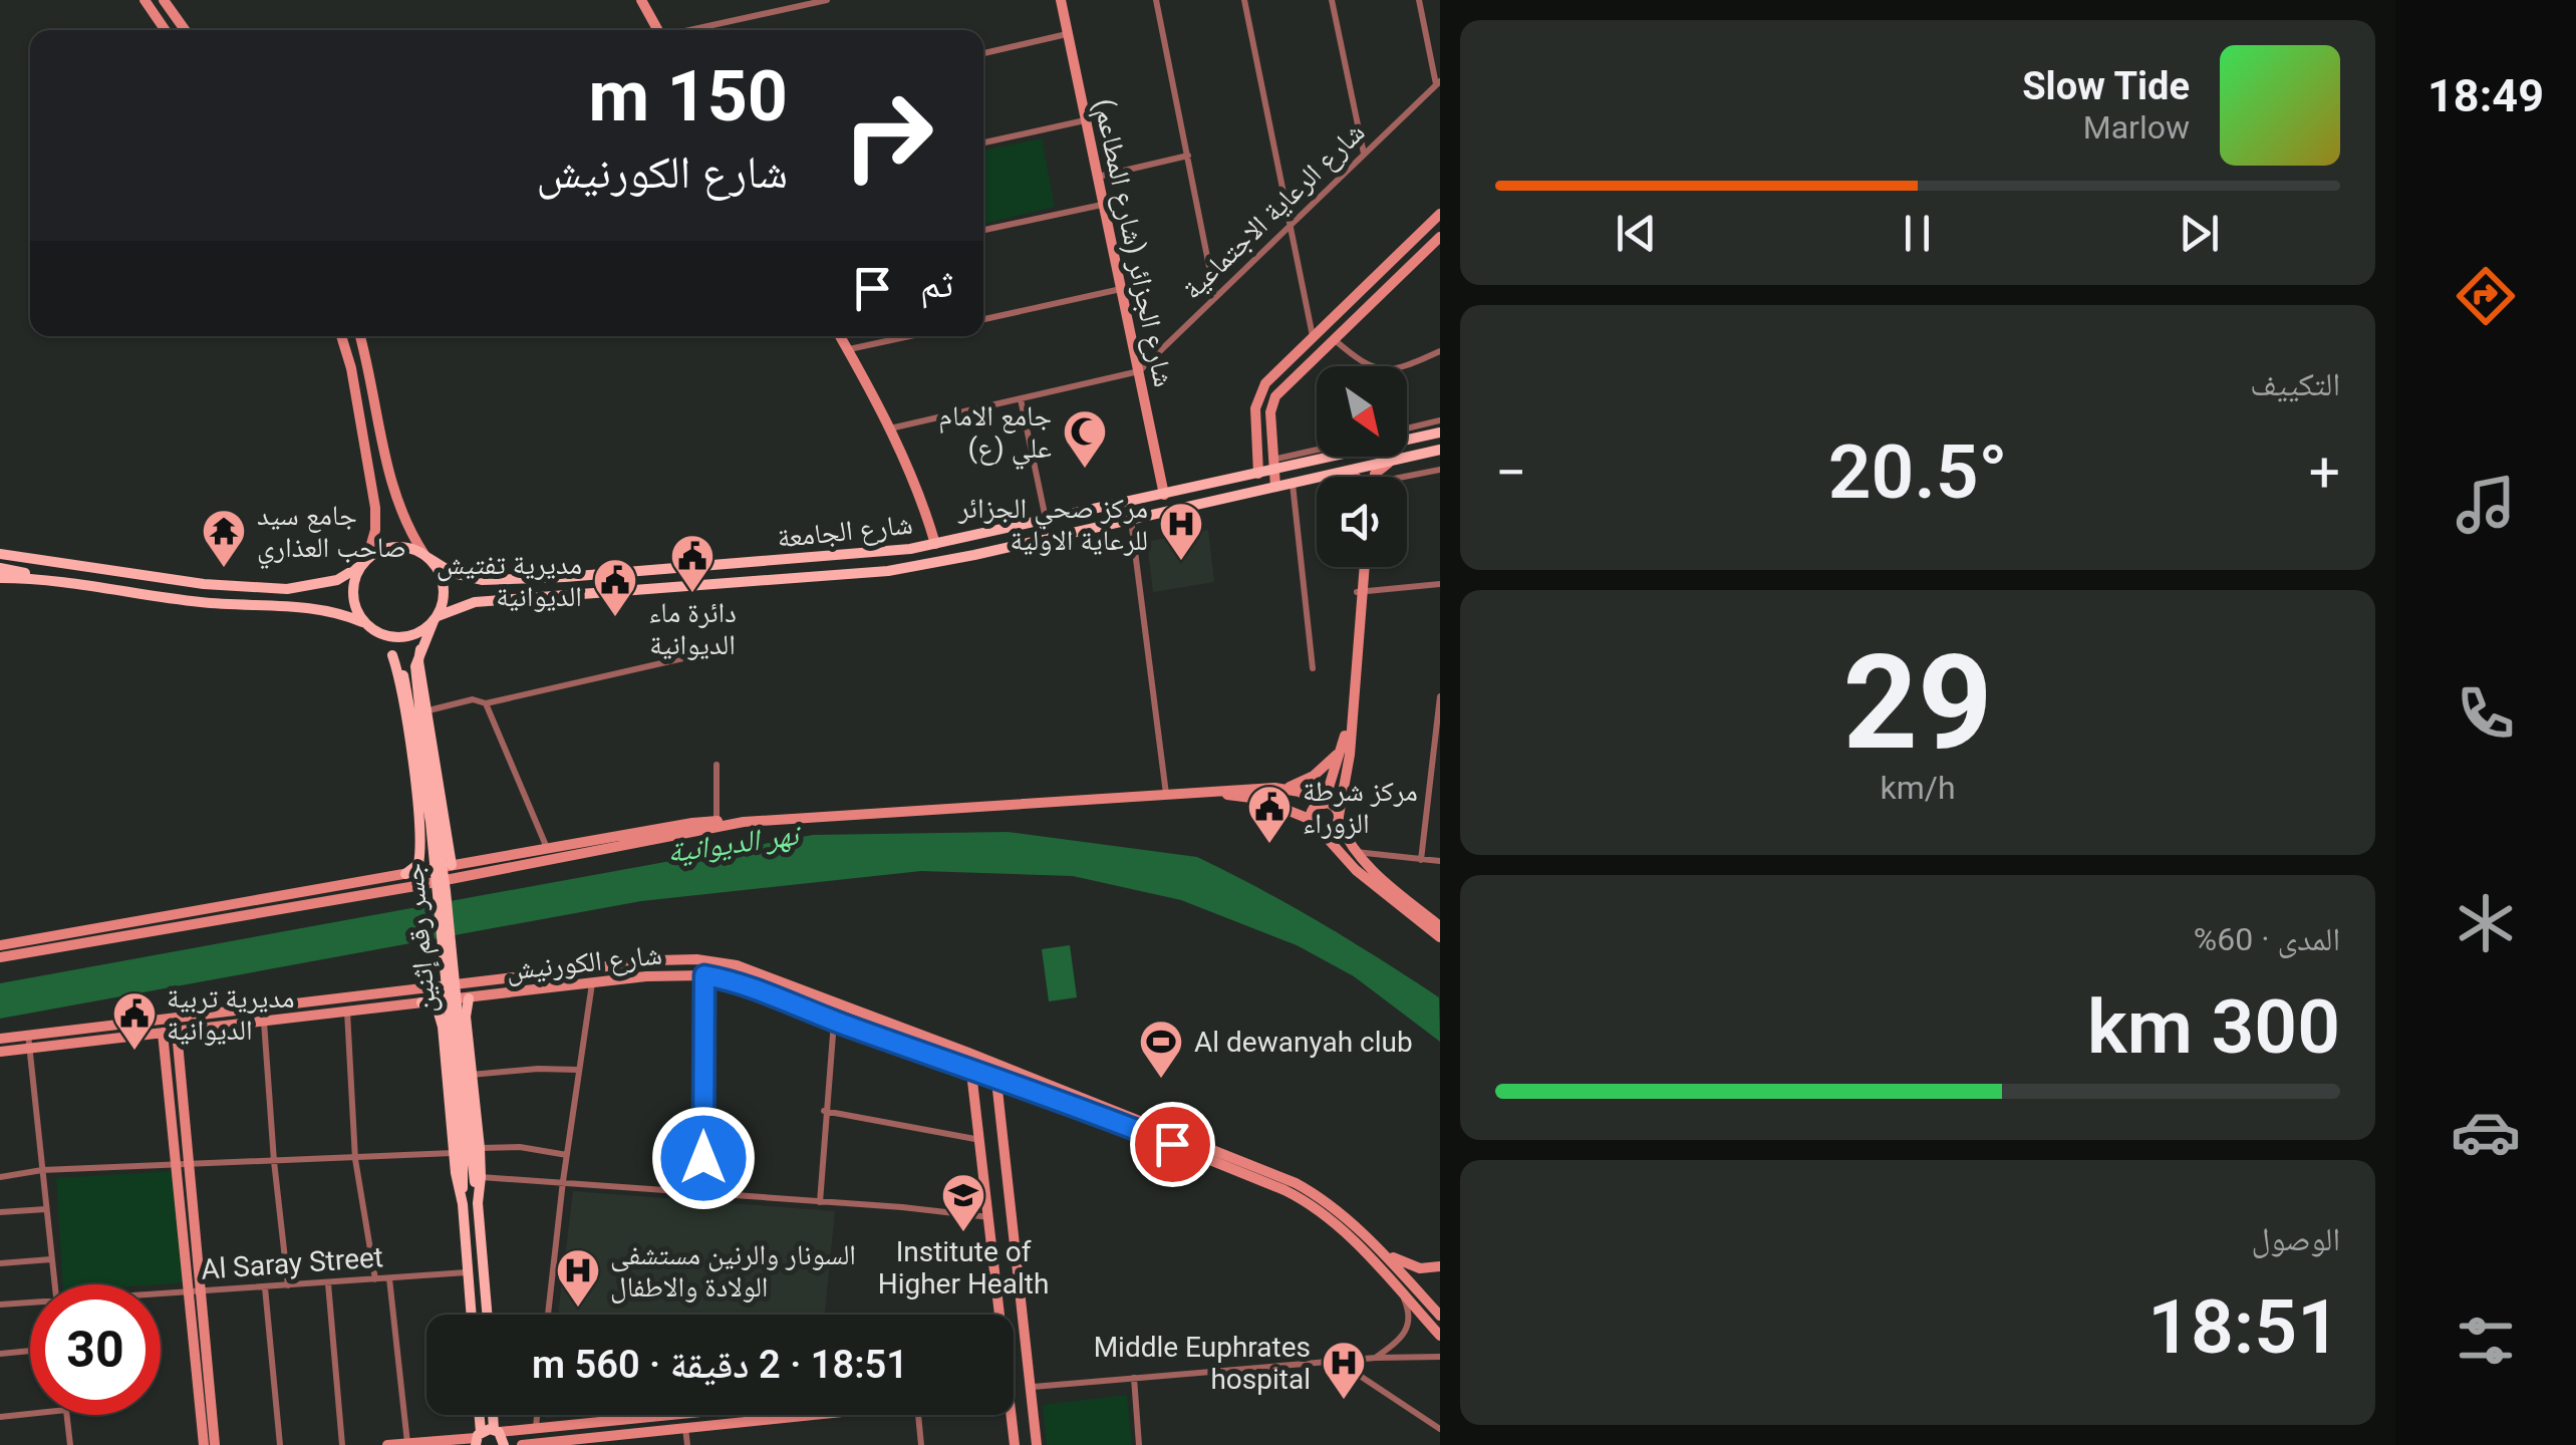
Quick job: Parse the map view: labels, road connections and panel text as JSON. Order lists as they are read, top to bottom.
{
  "streets": {
    "main road": [
      "شارع الجزائر (شارع المطاعم)",
      "شارع الجامعة",
      "جسر رقم إثنين",
      "شارع الكورنيش"
    ],
    "street": ["شارع الرعاية الاجتماعية", "Al Saray Street"]
  },
  "crossings": [
    ["شارع الرعاية الاجتماعية", "شارع الجزائر (شارع المطاعم)"],
    ["شارع الجزائر (شارع المطاعم)", "شارع الجامعة"]
  ],
  "water": ["نهر الديوانية"],
  "places": {
    "mosque": ["جامع الامام علي (ع)"],
    "hospital": ["مركز صحي الجزائر للرعاية الاولية", "السونار والرنين مستشفى الولادة والاطفال", "Middle Euphrates hospital"],
    "temple": ["جامع سيد صاحب العذاري"],
    "public building": [
      "دائرة ماء الديوانية",
      "مديرية تفتيش الديوانية",
      "مركز شرطة الزوراء",
      "مديرية تربية الديوانية"
    ],
    "sports": ["Al dewanyah club"],
    "school or university": ["Institute of Higher Health"]
  },
  "north": "bottom right",
  "page": {
    "tabs": "18:49",
    "turn": ["150 m", "شارع الكورنيش"],
    "song": ["Slow Tide", "Marlow"],
    "then": "ثم",
    "tile": [
      "التكييف",
      ["29", "km/h"],
      ["المدى · 60%", "300 km"],
      ["الوصول", "18:51"]
    ],
    "heat": ["−", "20.5°", "+"],
    "limit": "30",
    "trip": "18:51 · 2 دقيقة · 560 m"
  }
}
